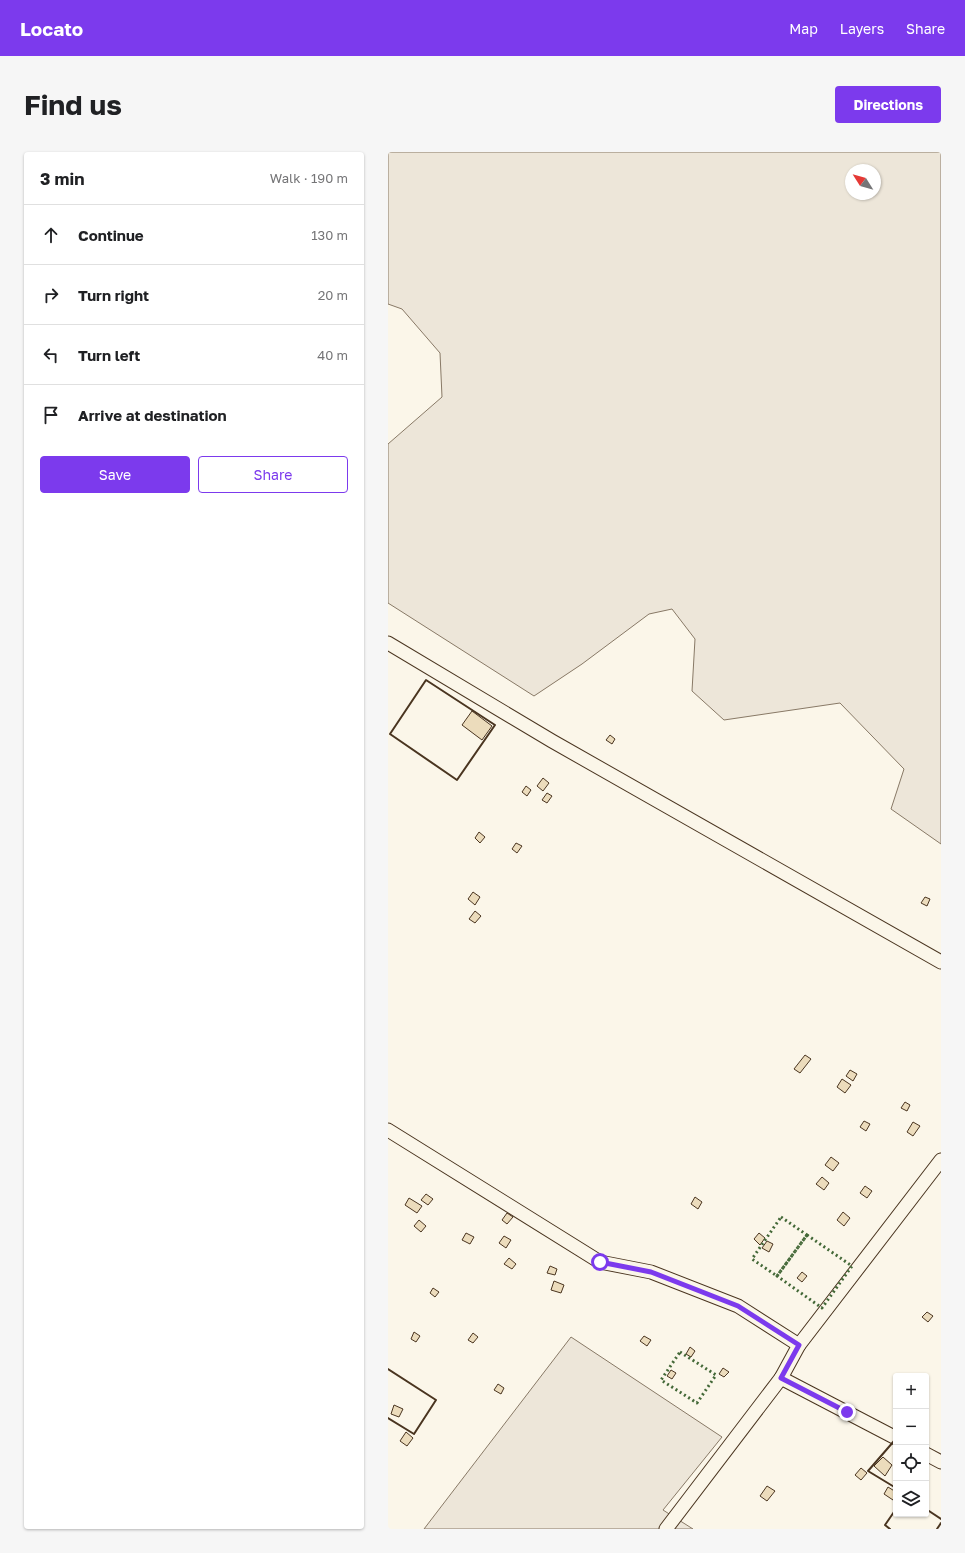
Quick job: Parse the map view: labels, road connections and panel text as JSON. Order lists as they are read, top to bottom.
{
  "north": "top left",
  "page": {
    "header": "Locato",
    "nav": ["Map", "Layers", "Share"],
    "buttons": [
      "Directions",
      ["Save", "Share"]
    ],
    "title": "Find us",
    "heading": ["3 min", "Walk · 190 m"],
    "list": [
      ["Continue", "130 m"],
      ["Turn right", "20 m"],
      ["Turn left", "40 m"],
      "Arrive at destination"
    ],
    "map_buttons": ["+", "−"]
  }
}
